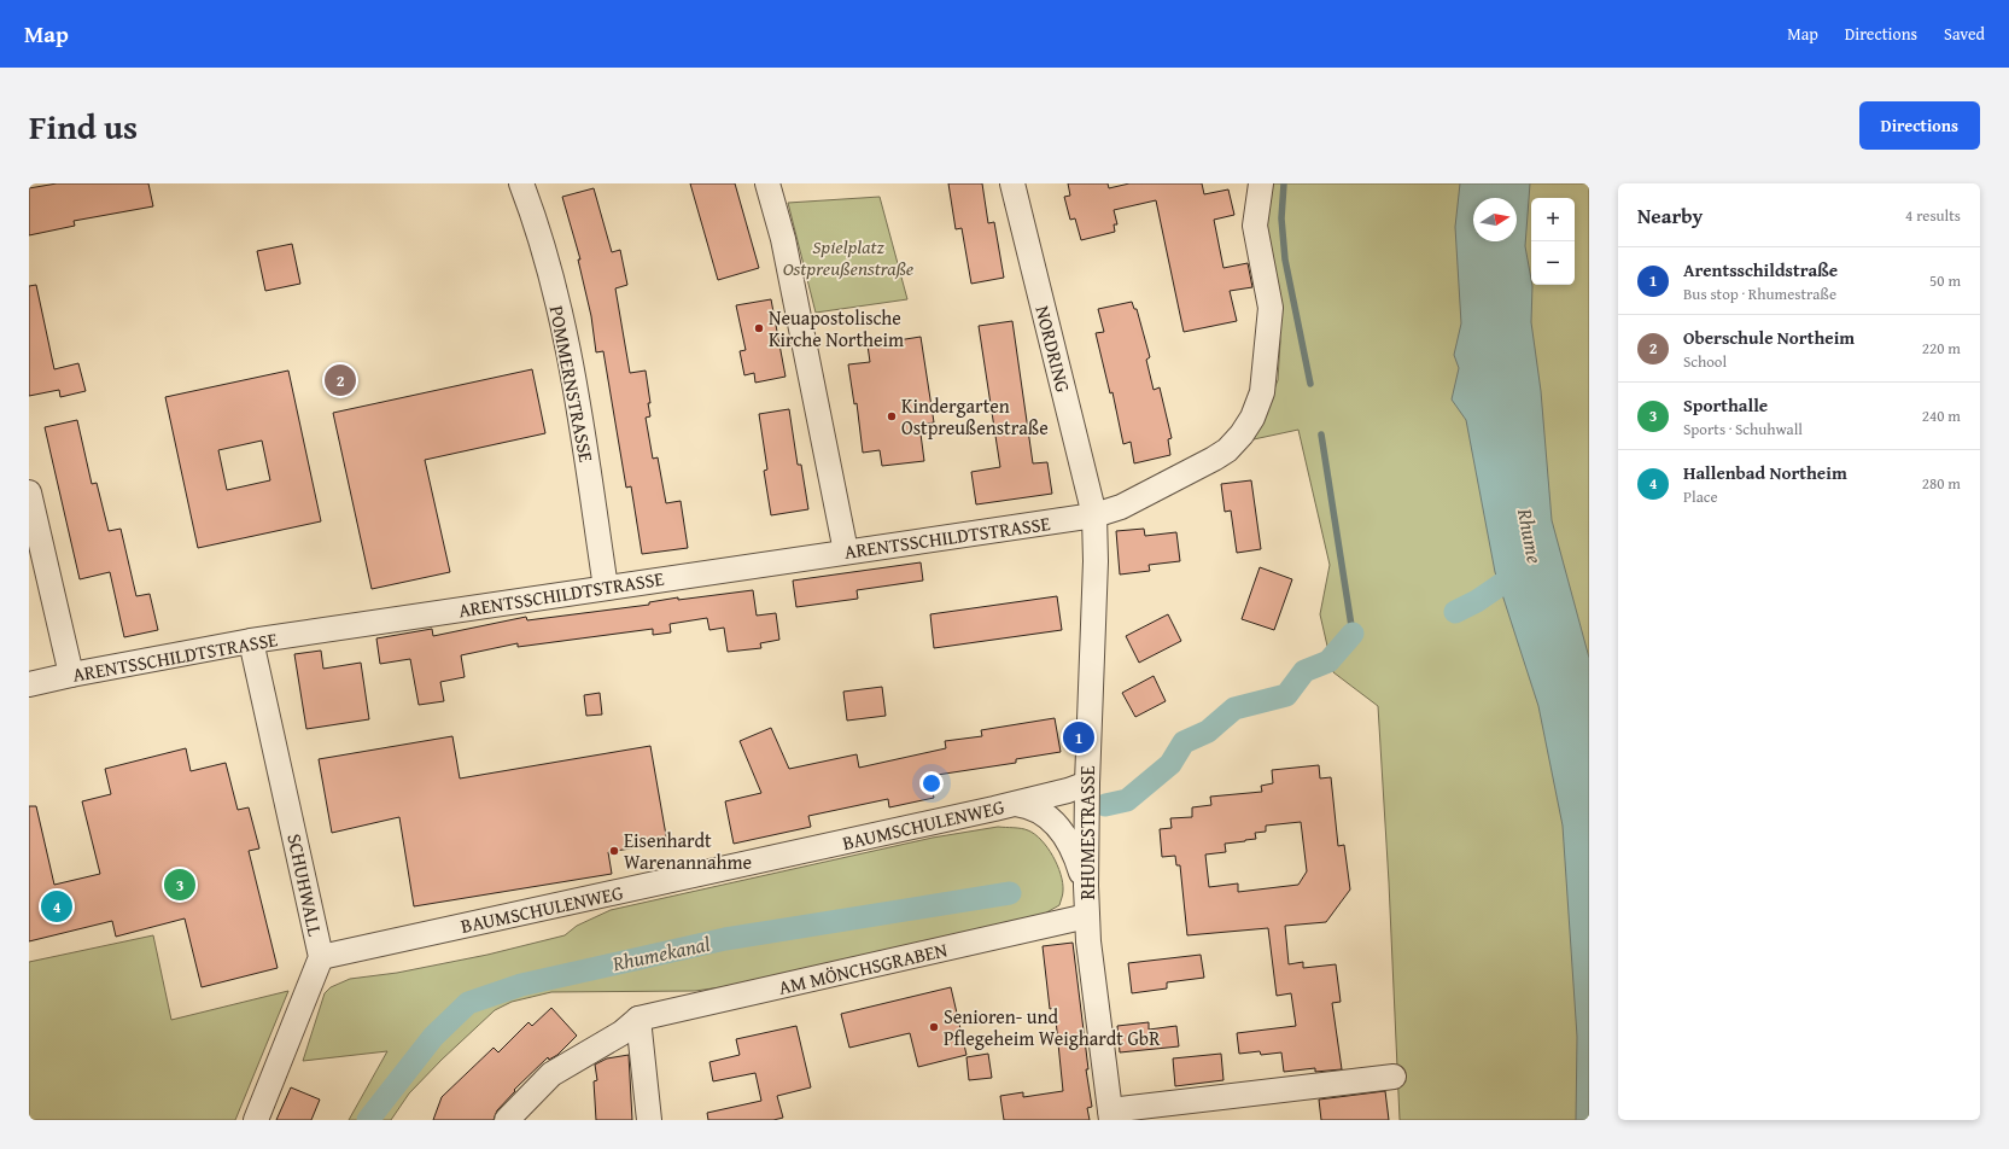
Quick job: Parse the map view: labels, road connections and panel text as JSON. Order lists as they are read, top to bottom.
{
  "streets": {
    "street": [
      "NORDRING",
      "POMMERNSTRASSE",
      "ARENTSSCHILDTSTRASSE",
      "BAUMSCHULENWEG",
      "RHUMESTRASSE",
      "SCHUHWALL",
      "AM MÖNCHSGRABEN"
    ]
  },
  "crossings": [
    ["NORDRING", "ARENTSSCHILDTSTRASSE"],
    ["NORDRING", "RHUMESTRASSE"],
    ["POMMERNSTRASSE", "ARENTSSCHILDTSTRASSE"],
    ["ARENTSSCHILDTSTRASSE", "RHUMESTRASSE"],
    ["ARENTSSCHILDTSTRASSE", "SCHUHWALL"],
    ["BAUMSCHULENWEG", "RHUMESTRASSE"],
    ["BAUMSCHULENWEG", "SCHUHWALL"],
    ["RHUMESTRASSE", "AM MÖNCHSGRABEN"]
  ],
  "water": ["Rhume", "Rhumekanal"],
  "parks": ["Spielplatz Ostpreußenstraße"],
  "places": [
    "Neuapostolische Kirche Northeim",
    "Kindergarten Ostpreußenstraße",
    "Eisenhardt Warenannahme",
    "Senioren- und Pflegeheim Weighardt GbR"
  ],
  "north": "right",
  "page": {
    "header": "Map",
    "nav": ["Map", "Directions", "Saved"],
    "title": "Find us",
    "buttons": "Directions",
    "heading": ["Nearby", "4 results"],
    "map_buttons": ["+", "−"],
    "list": [
      {
        "mark": "1",
        "name": "Arentsschildstraße",
        "note": "Bus stop · Rhumestraße",
        "value": "50 m"
      },
      {
        "mark": "2",
        "name": "Oberschule Northeim",
        "note": "School",
        "value": "220 m"
      },
      {
        "mark": "3",
        "name": "Sporthalle",
        "note": "Sports · Schuhwall",
        "value": "240 m"
      },
      {
        "mark": "4",
        "name": "Hallenbad Northeim",
        "note": "Place",
        "value": "280 m"
      }
    ],
    "pins": [
      "2",
      "1",
      "3",
      "4"
    ]
  }
}
